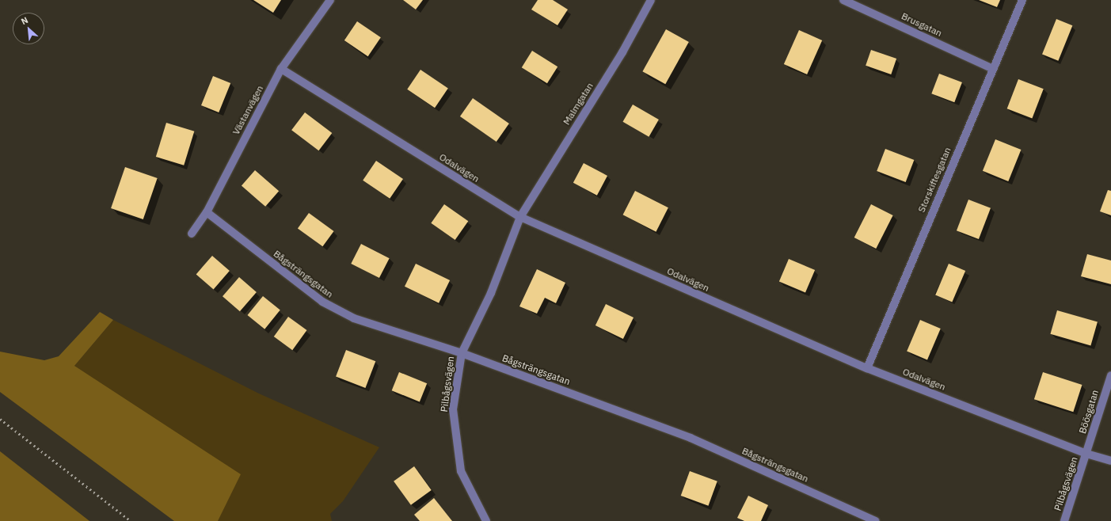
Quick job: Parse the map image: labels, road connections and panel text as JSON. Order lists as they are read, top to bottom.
{
  "streets": {
    "street": [
      "Brusgatan",
      "Malmgatan",
      "Västanvägen",
      "Odalvägen",
      "Storskiftesgatan",
      "Bågsträngsgatan",
      "Pilbågsvägen",
      "Böösgatan"
    ]
  },
  "crossings": [
    ["Brusgatan", "Storskiftesgatan"],
    ["Malmgatan", "Odalvägen"],
    ["Malmgatan", "Pilbågsvägen"],
    ["Västanvägen", "Odalvägen"],
    ["Västanvägen", "Bågsträngsgatan"],
    ["Odalvägen", "Storskiftesgatan"],
    ["Odalvägen", "Pilbågsvägen"],
    ["Odalvägen", "Böösgatan"],
    ["Bågsträngsgatan", "Pilbågsvägen"],
    ["Pilbågsvägen", "Böösgatan"]
  ],
  "north": "top left"
}
